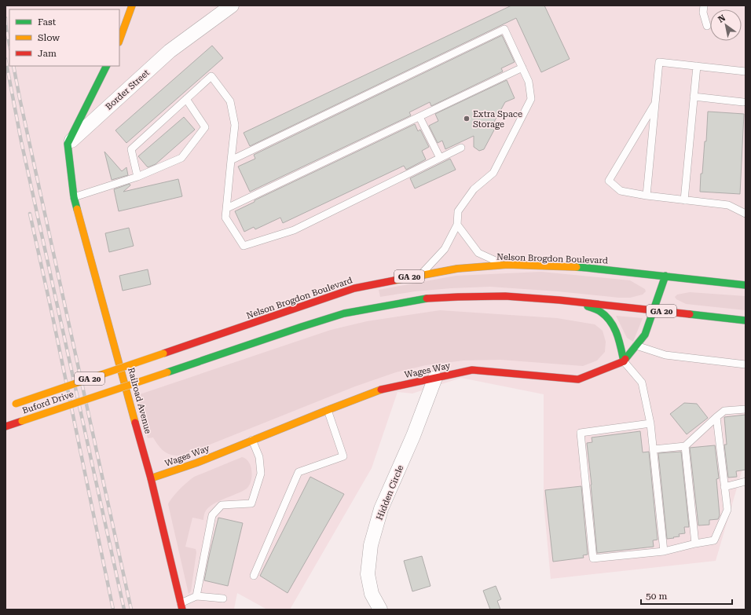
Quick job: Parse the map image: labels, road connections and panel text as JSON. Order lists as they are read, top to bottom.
{
  "streets": {
    "main road": [
      "Nelson Brogdon Boulevard",
      "GA 20",
      "Wages Way",
      "Railroad Avenue",
      "Buford Drive"
    ],
    "street": ["Border Street", "Hidden Circle"]
  },
  "crossings": [
    ["Nelson Brogdon Boulevard", "Wages Way"],
    ["Nelson Brogdon Boulevard", "Buford Drive"],
    ["GA 20", "Wages Way"],
    ["GA 20", "Buford Drive"],
    ["Wages Way", "Railroad Avenue"],
    ["Wages Way", "Hidden Circle"]
  ],
  "places": ["Extra Space Storage"],
  "legend": ["Fast", "Slow", "Jam"],
  "scale_bar": "50 m",
  "north": "top left"
}
